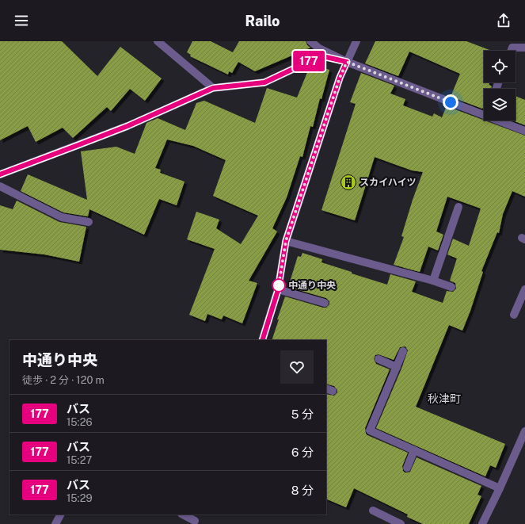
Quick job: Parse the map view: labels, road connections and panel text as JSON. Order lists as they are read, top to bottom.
{
  "districts": ["秋津町"],
  "places": {
    "building": ["スカイハイツ"],
    "other": ["中通り中央"]
  },
  "lines": ["bus line 177"],
  "page": {
    "header": "Railo",
    "on_map": "177",
    "heading": ["中通り中央", "徒歩 · 2 分 · 120 m"],
    "list": [
      {
        "mark": "177",
        "name": "バス",
        "note": "15:26",
        "value": "5 分"
      },
      {
        "mark": "177",
        "name": "バス",
        "note": "15:27",
        "value": "6 分"
      },
      {
        "mark": "177",
        "name": "バス",
        "note": "15:29",
        "value": "8 分"
      }
    ]
  }
}
